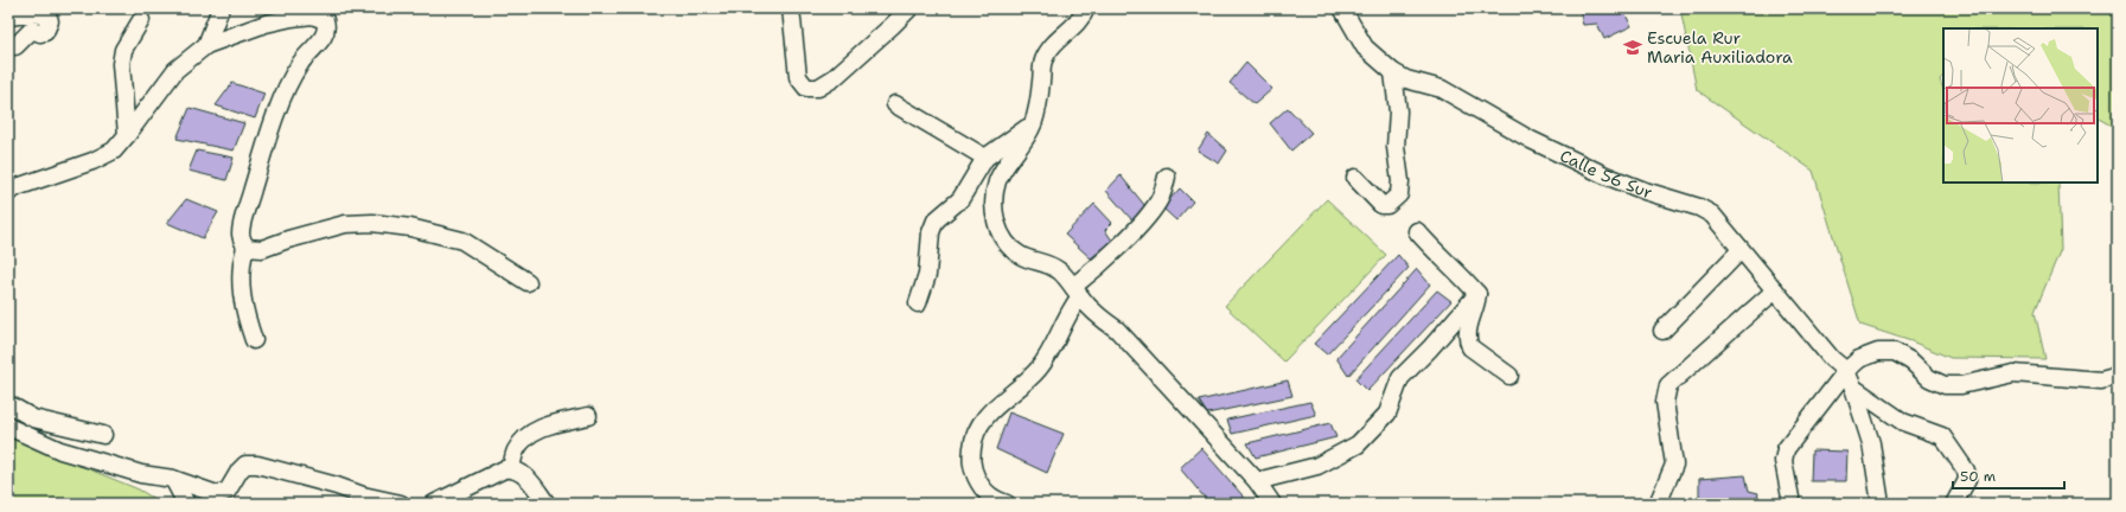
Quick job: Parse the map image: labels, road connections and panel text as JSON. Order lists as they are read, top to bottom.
{
  "streets": {
    "street": ["Calle 56 Sur"]
  },
  "places": {
    "school or university": ["Escuela Rur Maria Auxiliadora"]
  },
  "scale_bar": "50 m"
}
